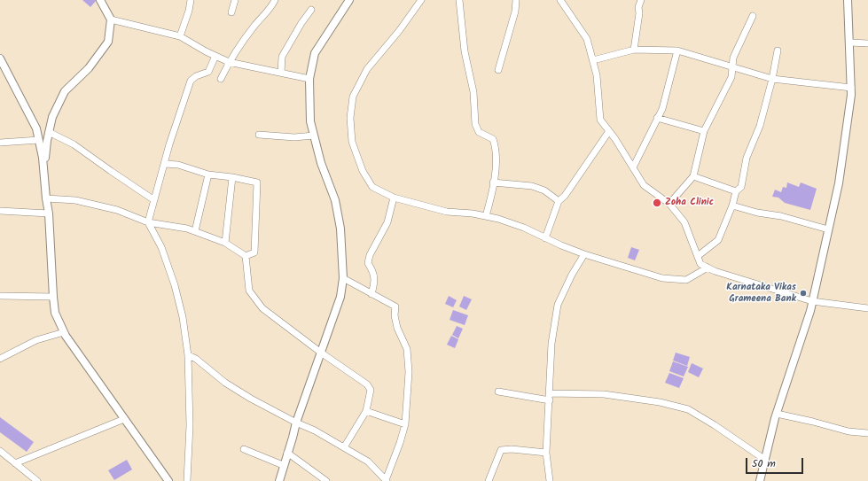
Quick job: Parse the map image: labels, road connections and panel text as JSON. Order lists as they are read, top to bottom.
{
  "places": ["Zoha Clinic", "Karnataka Vikas Grameena Bank"],
  "scale_bar": "50 m"
}
